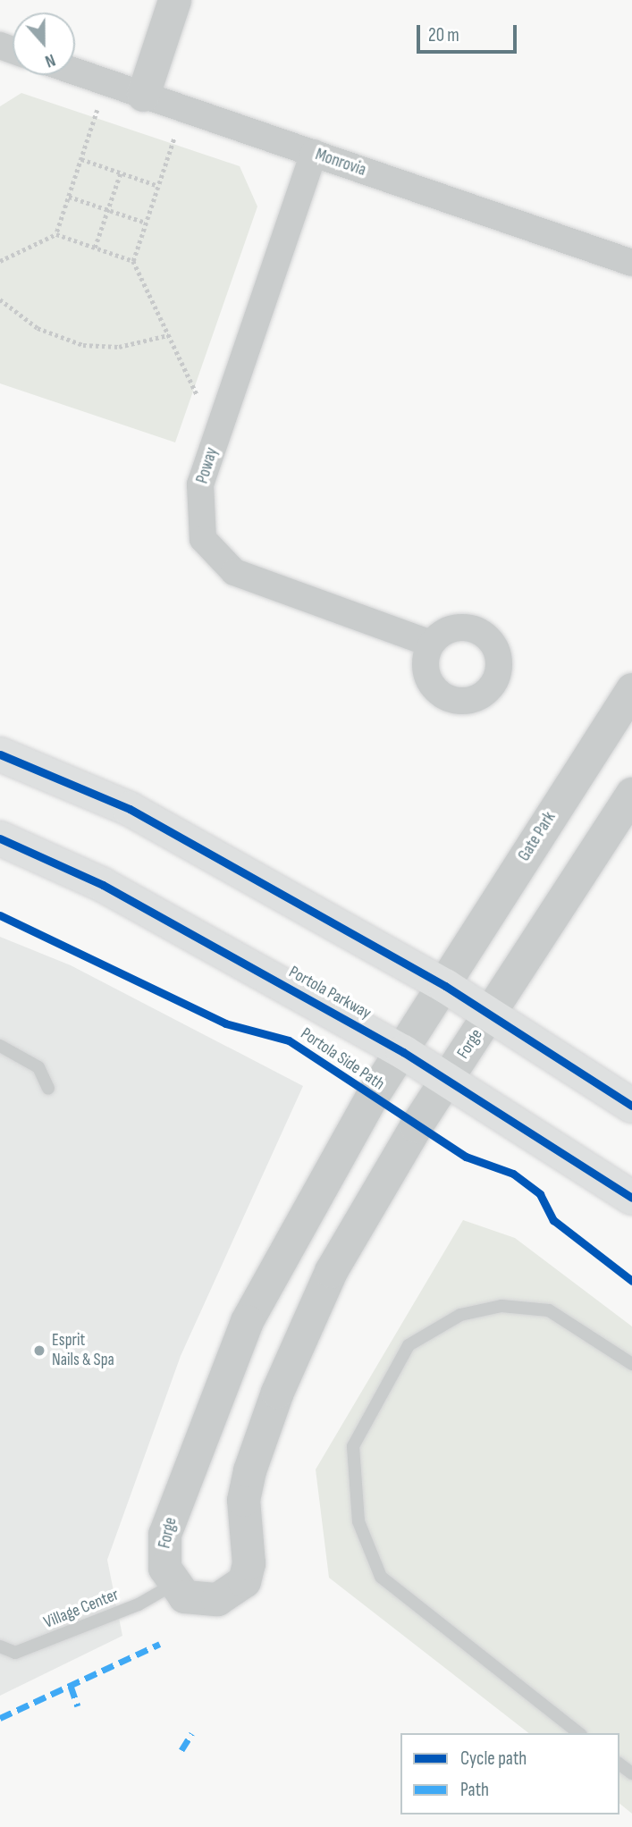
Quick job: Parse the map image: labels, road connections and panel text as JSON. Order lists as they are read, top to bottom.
{
  "streets": {
    "main road": ["Portola Parkway"],
    "street": [
      "Monrovia",
      "Poway",
      "Gate Park",
      "Forge"
    ],
    "lane": ["Village Center"],
    "cycle path": ["Portola Side Path"]
  },
  "crossings": [
    ["Monrovia", "Poway"],
    ["Gate Park", "Forge"],
    ["Portola Parkway", "Forge"],
    ["Forge", "Village Center"]
  ],
  "places": ["Esprit Nails & Spa"],
  "legend": ["Cycle path", "Path"],
  "scale_bar": "20 m",
  "north": "bottom"
}
